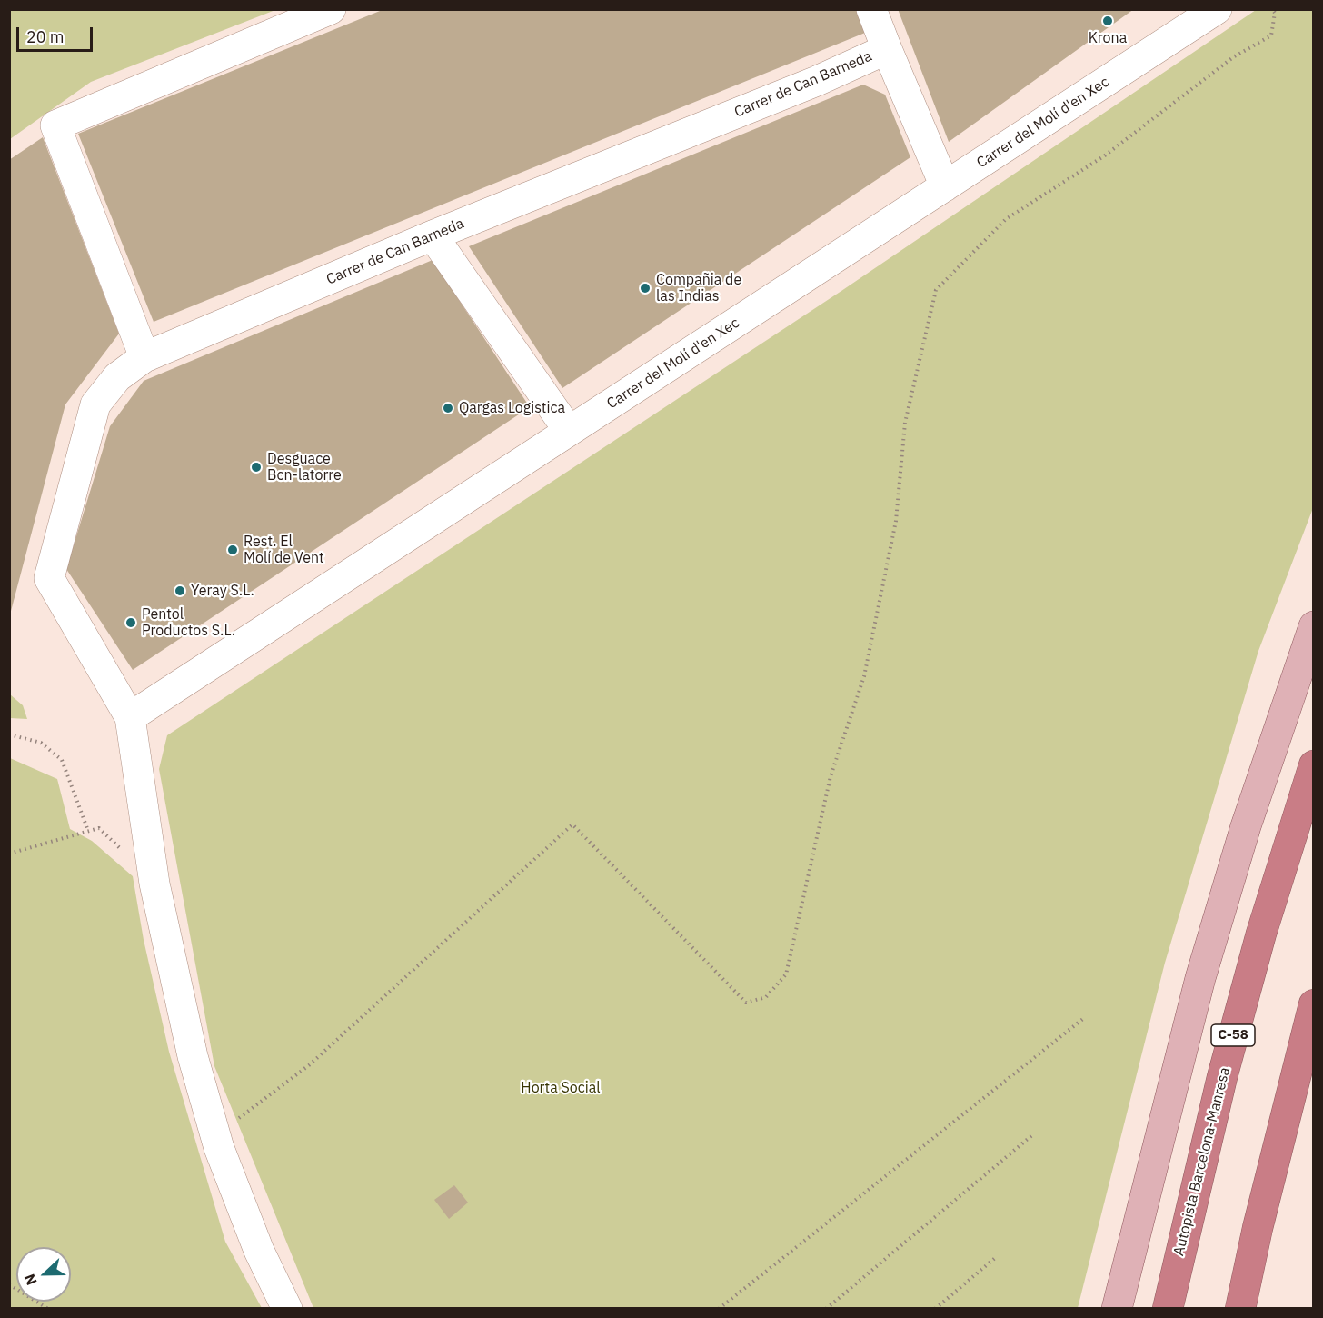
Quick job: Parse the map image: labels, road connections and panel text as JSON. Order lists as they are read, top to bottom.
{
  "streets": {
    "highway": ["C-58", "Autopista Barcelona-Manresa"],
    "street": ["Carrer de Can Barneda", "Carrer del Molí d'en Xec"]
  },
  "crossings": [
    ["Carrer de Can Barneda", "Carrer del Molí d'en Xec"]
  ],
  "parks": ["Horta Social"],
  "places": [
    "Krona",
    "Compañia de las Indias",
    "Qargas Logistica",
    "Desguace Bcn-latorre",
    "Rest. El Molí de Vent",
    "Yeray S.L.",
    "Pentol Productos S.L."
  ],
  "scale_bar": "20 m",
  "north": "left"
}
